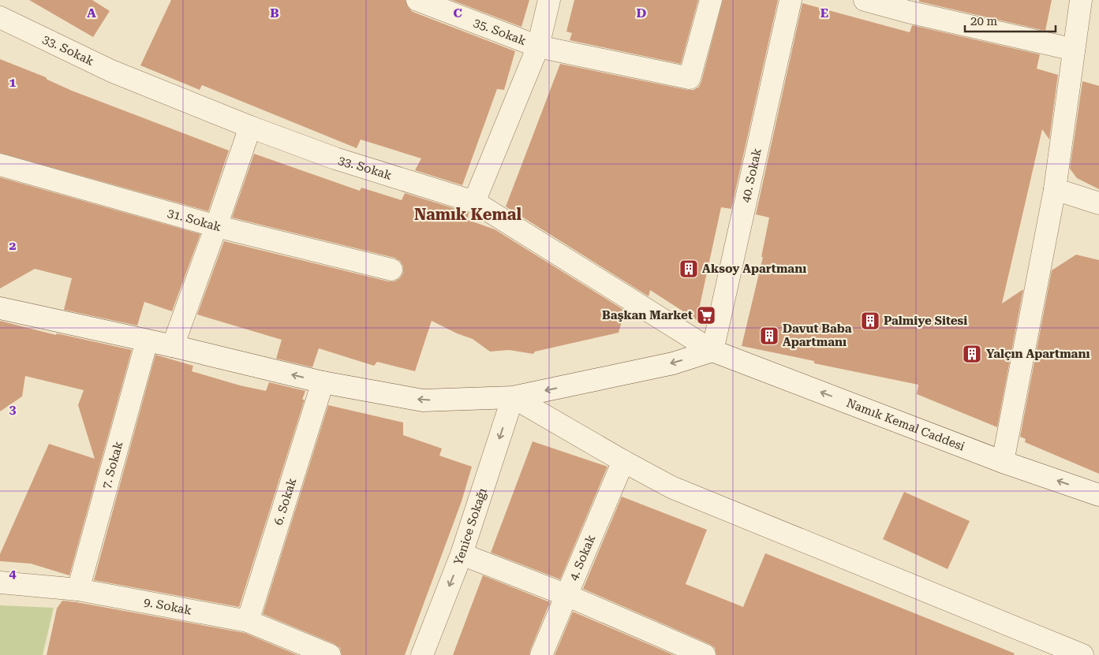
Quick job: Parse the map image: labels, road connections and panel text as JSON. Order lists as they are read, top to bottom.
{
  "streets": {
    "street": [
      "35. Sokak",
      "33. Sokak",
      "40. Sokak",
      "31. Sokak",
      "Namık Kemal Caddesi",
      "7. Sokak",
      "6. Sokak",
      "Yenice Sokağı",
      "4. Sokak",
      "9. Sokak"
    ]
  },
  "crossings": [
    ["33. Sokak", "40. Sokak"],
    ["33. Sokak", "Namık Kemal Caddesi"],
    ["40. Sokak", "Namık Kemal Caddesi"],
    ["7. Sokak", "9. Sokak"],
    ["6. Sokak", "9. Sokak"]
  ],
  "one_way": ["Yenice Sokağı"],
  "districts": ["Namık Kemal"],
  "places": {
    "building": [
      "Aksoy Apartmanı",
      "Palmiye Sitesi",
      "Davut Baba Apartmanı",
      "Yalçın Apartmanı"
    ],
    "supermarket": ["Başkan Market"]
  },
  "scale_bar": "20 m",
  "grid": {
    "columns": [
      "A",
      "B",
      "C",
      "D",
      "E"
    ],
    "rows": [
      "1",
      "2",
      "3",
      "4"
    ]
  }
}
